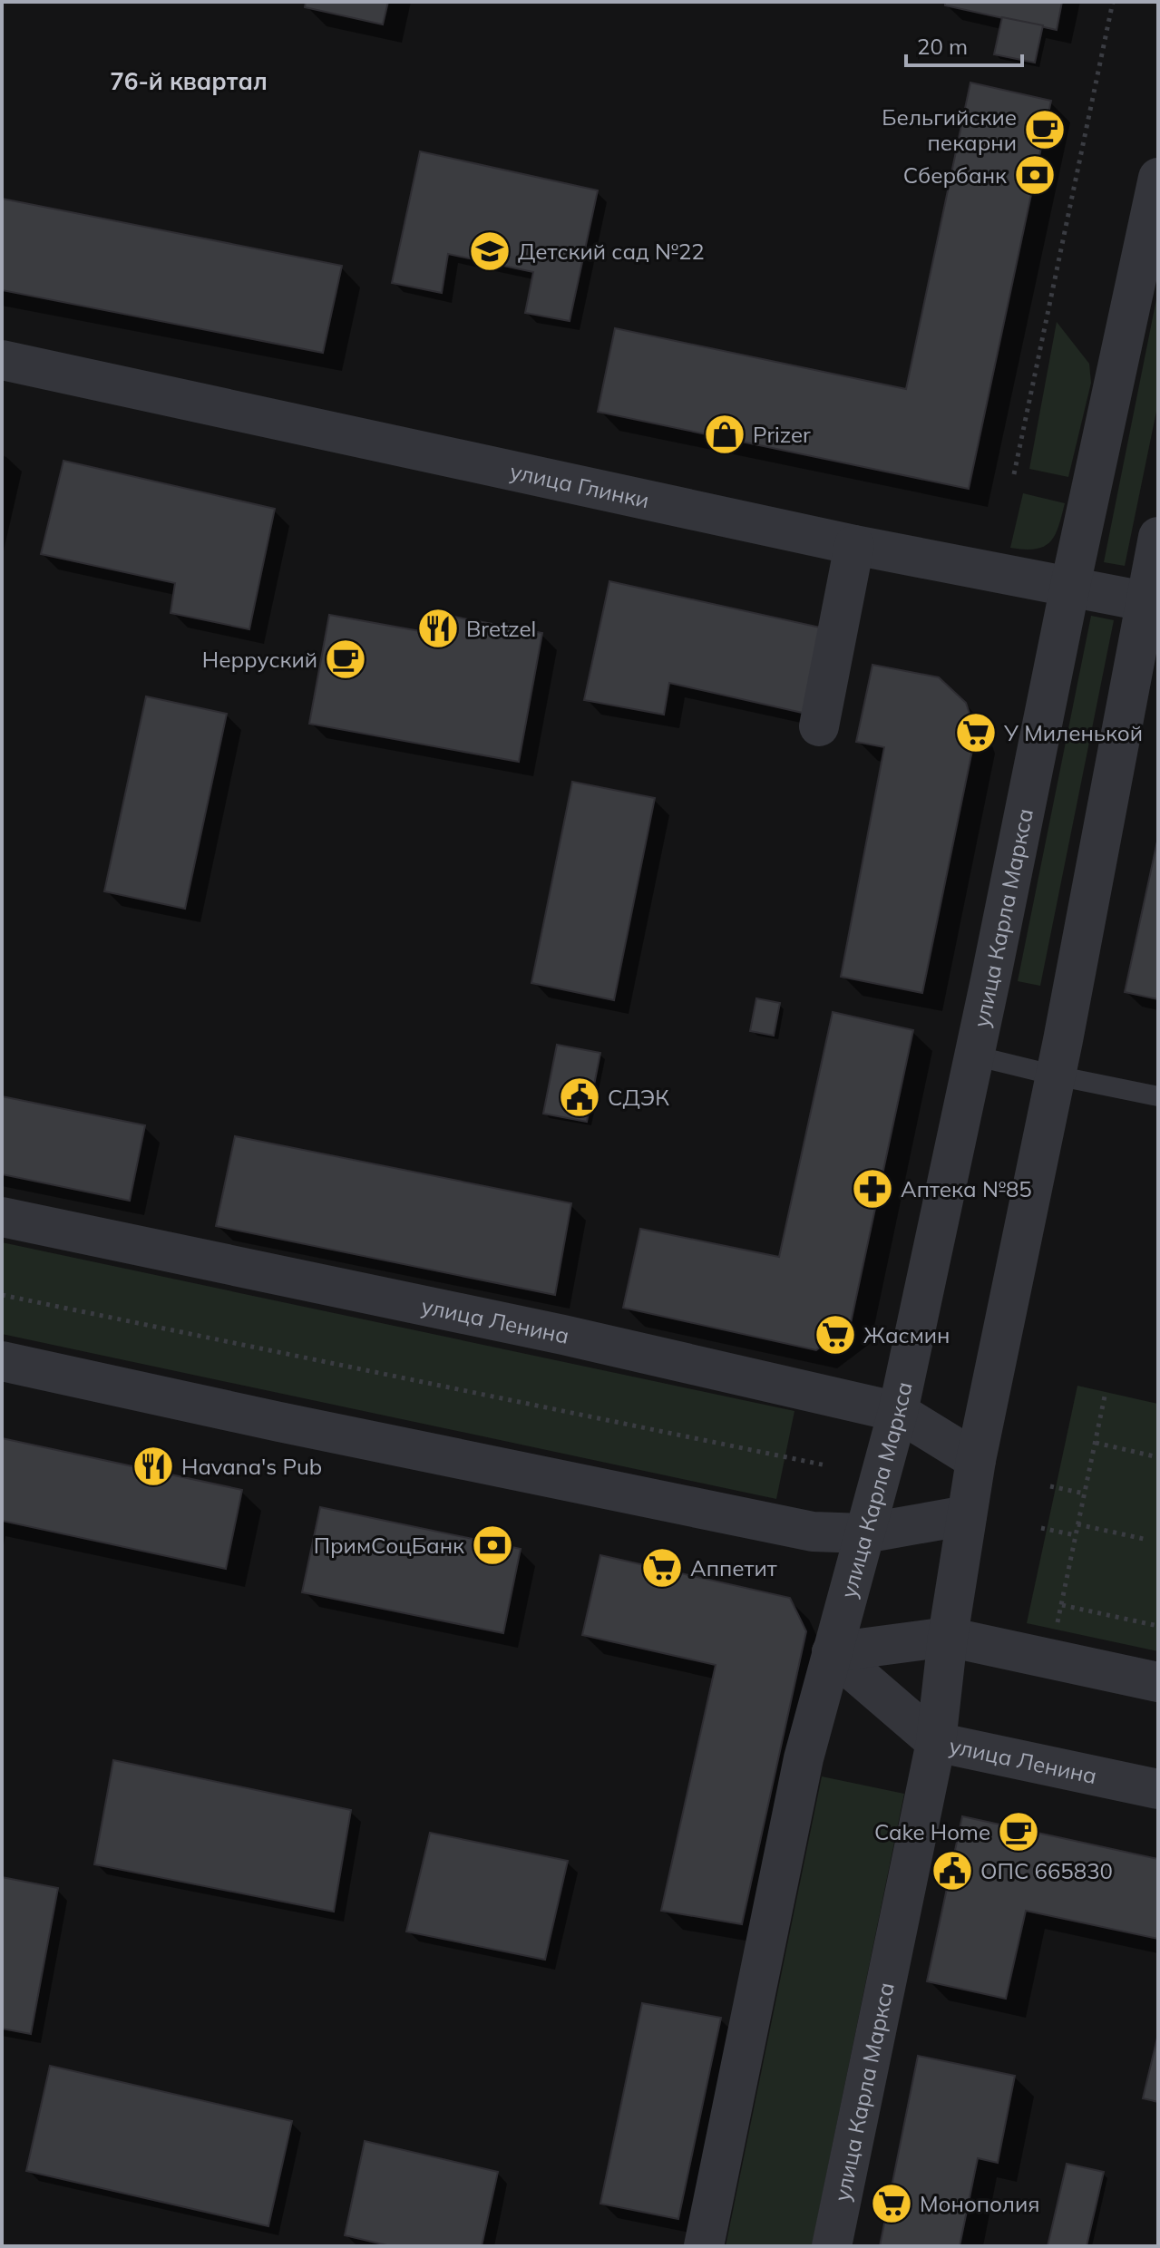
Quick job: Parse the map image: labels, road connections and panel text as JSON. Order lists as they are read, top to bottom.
{
  "streets": {
    "street": ["улица Глинки", "улица Карла Маркса", "улица Ленина"]
  },
  "crossings": [
    ["улица Глинки", "улица Карла Маркса"],
    ["улица Карла Маркса", "улица Ленина"]
  ],
  "districts": ["76-й квартал"],
  "places": {
    "cafe": ["Бельгийские пекарни", "Нерруский", "Cake Home"],
    "bank": ["Сбербанк", "ПримСоцБанк"],
    "school or university": ["Детский сад №22"],
    "shop": ["Prizer"],
    "restaurant": ["Bretzel", "Havana's Pub"],
    "supermarket": [
      "У Миленькой",
      "Жасмин",
      "Аппетит",
      "Монополия"
    ],
    "public building": ["СДЭК", "ОПС 665830"],
    "pharmacy": ["Аптека №85"]
  },
  "scale_bar": "20 m"
}
